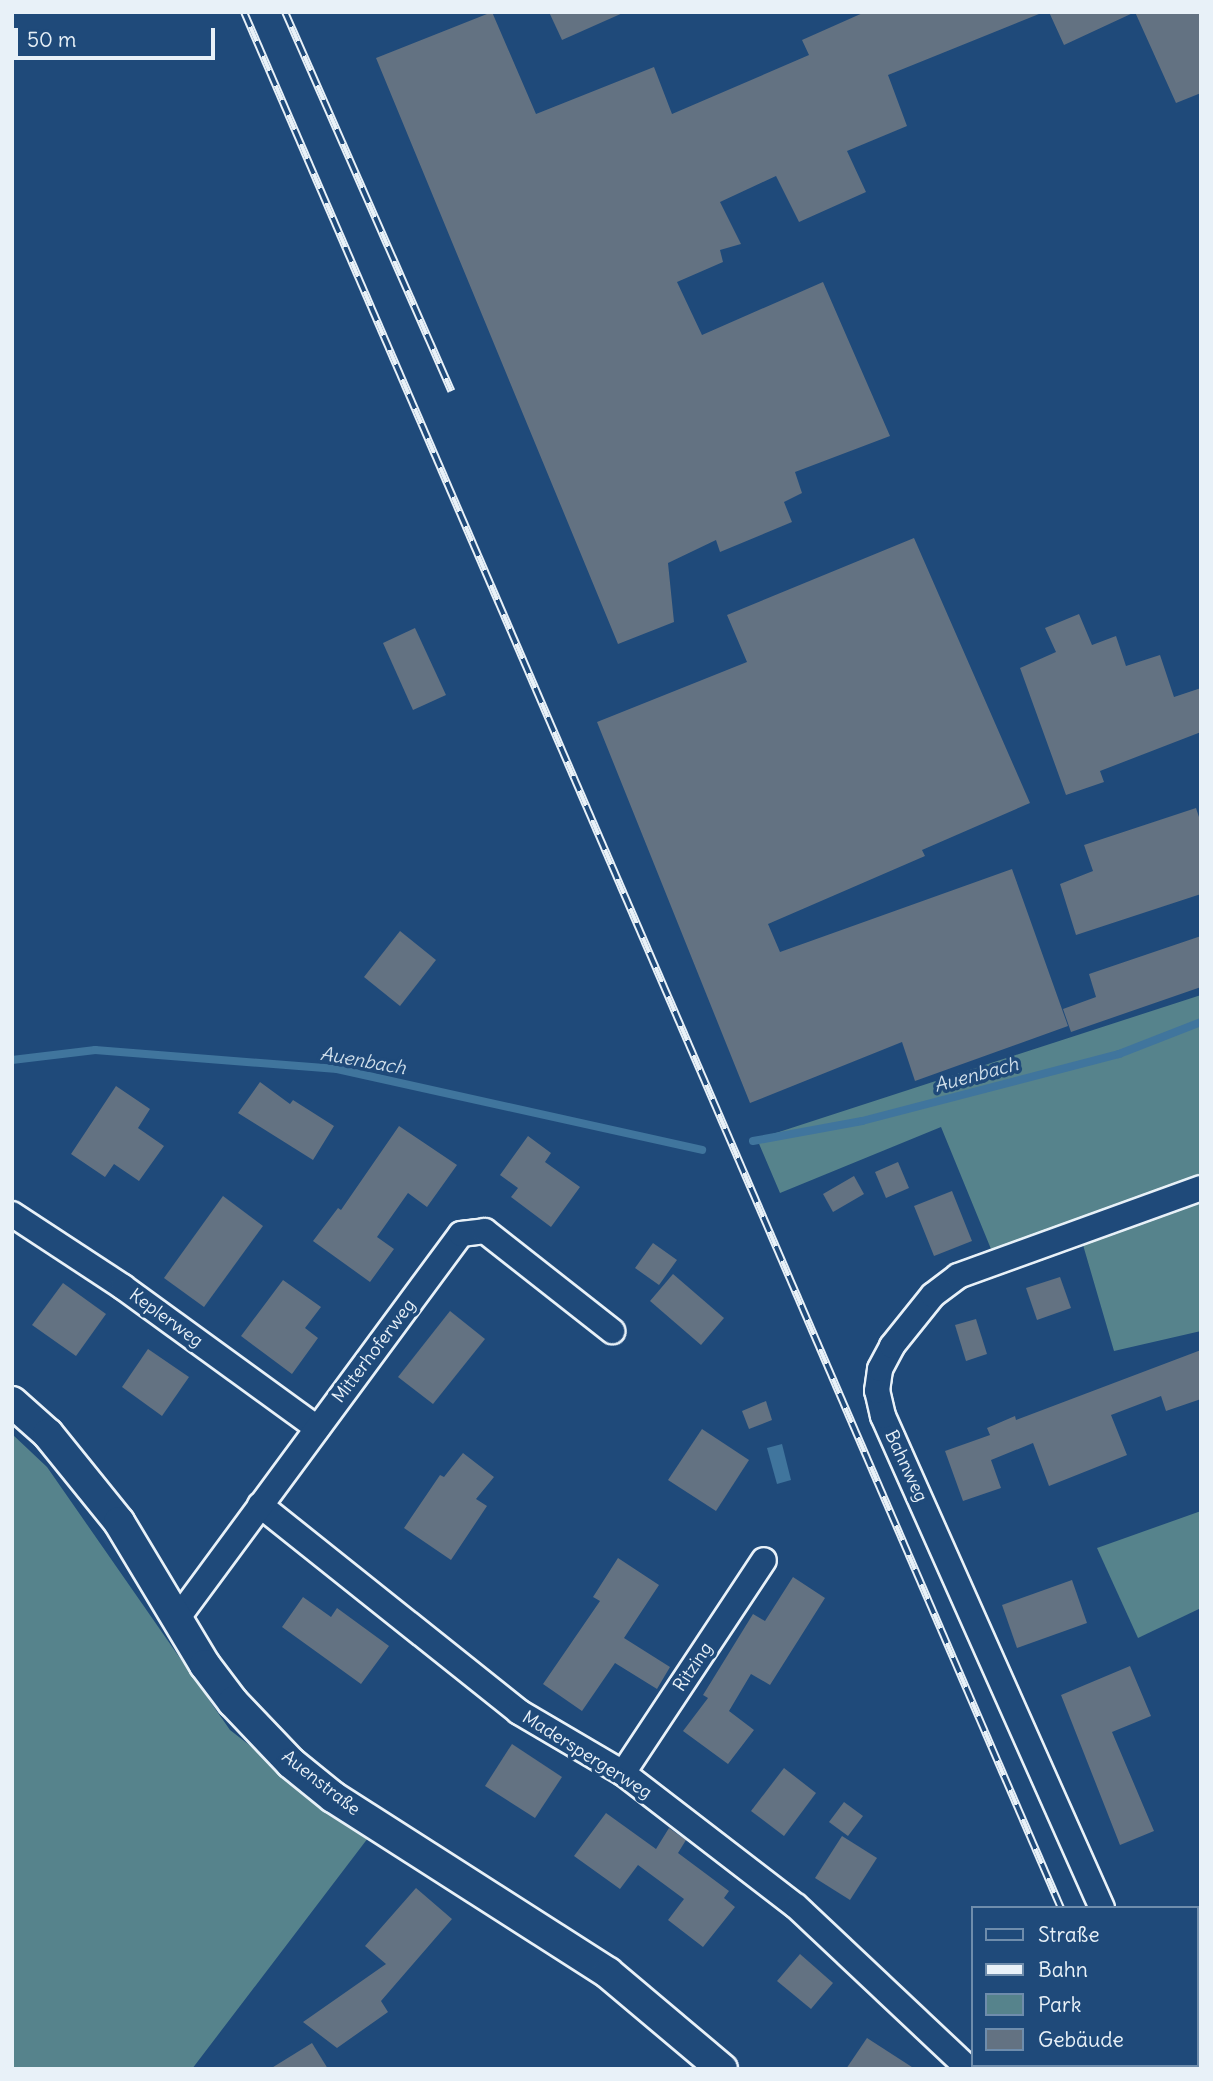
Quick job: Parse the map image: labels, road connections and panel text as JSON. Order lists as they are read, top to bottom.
{
  "streets": {
    "street": [
      "Keplerweg",
      "Mitterhoferweg",
      "Bahnweg",
      "Ritzing",
      "Maderspergerweg",
      "Auenstraße"
    ]
  },
  "crossings": [
    ["Keplerweg", "Mitterhoferweg"],
    ["Mitterhoferweg", "Maderspergerweg"],
    ["Mitterhoferweg", "Auenstraße"],
    ["Ritzing", "Maderspergerweg"]
  ],
  "water": ["Auenbach"],
  "legend": [
    "Straße",
    "Bahn",
    "Park",
    "Gebäude"
  ],
  "scale_bar": "50 m"
}
